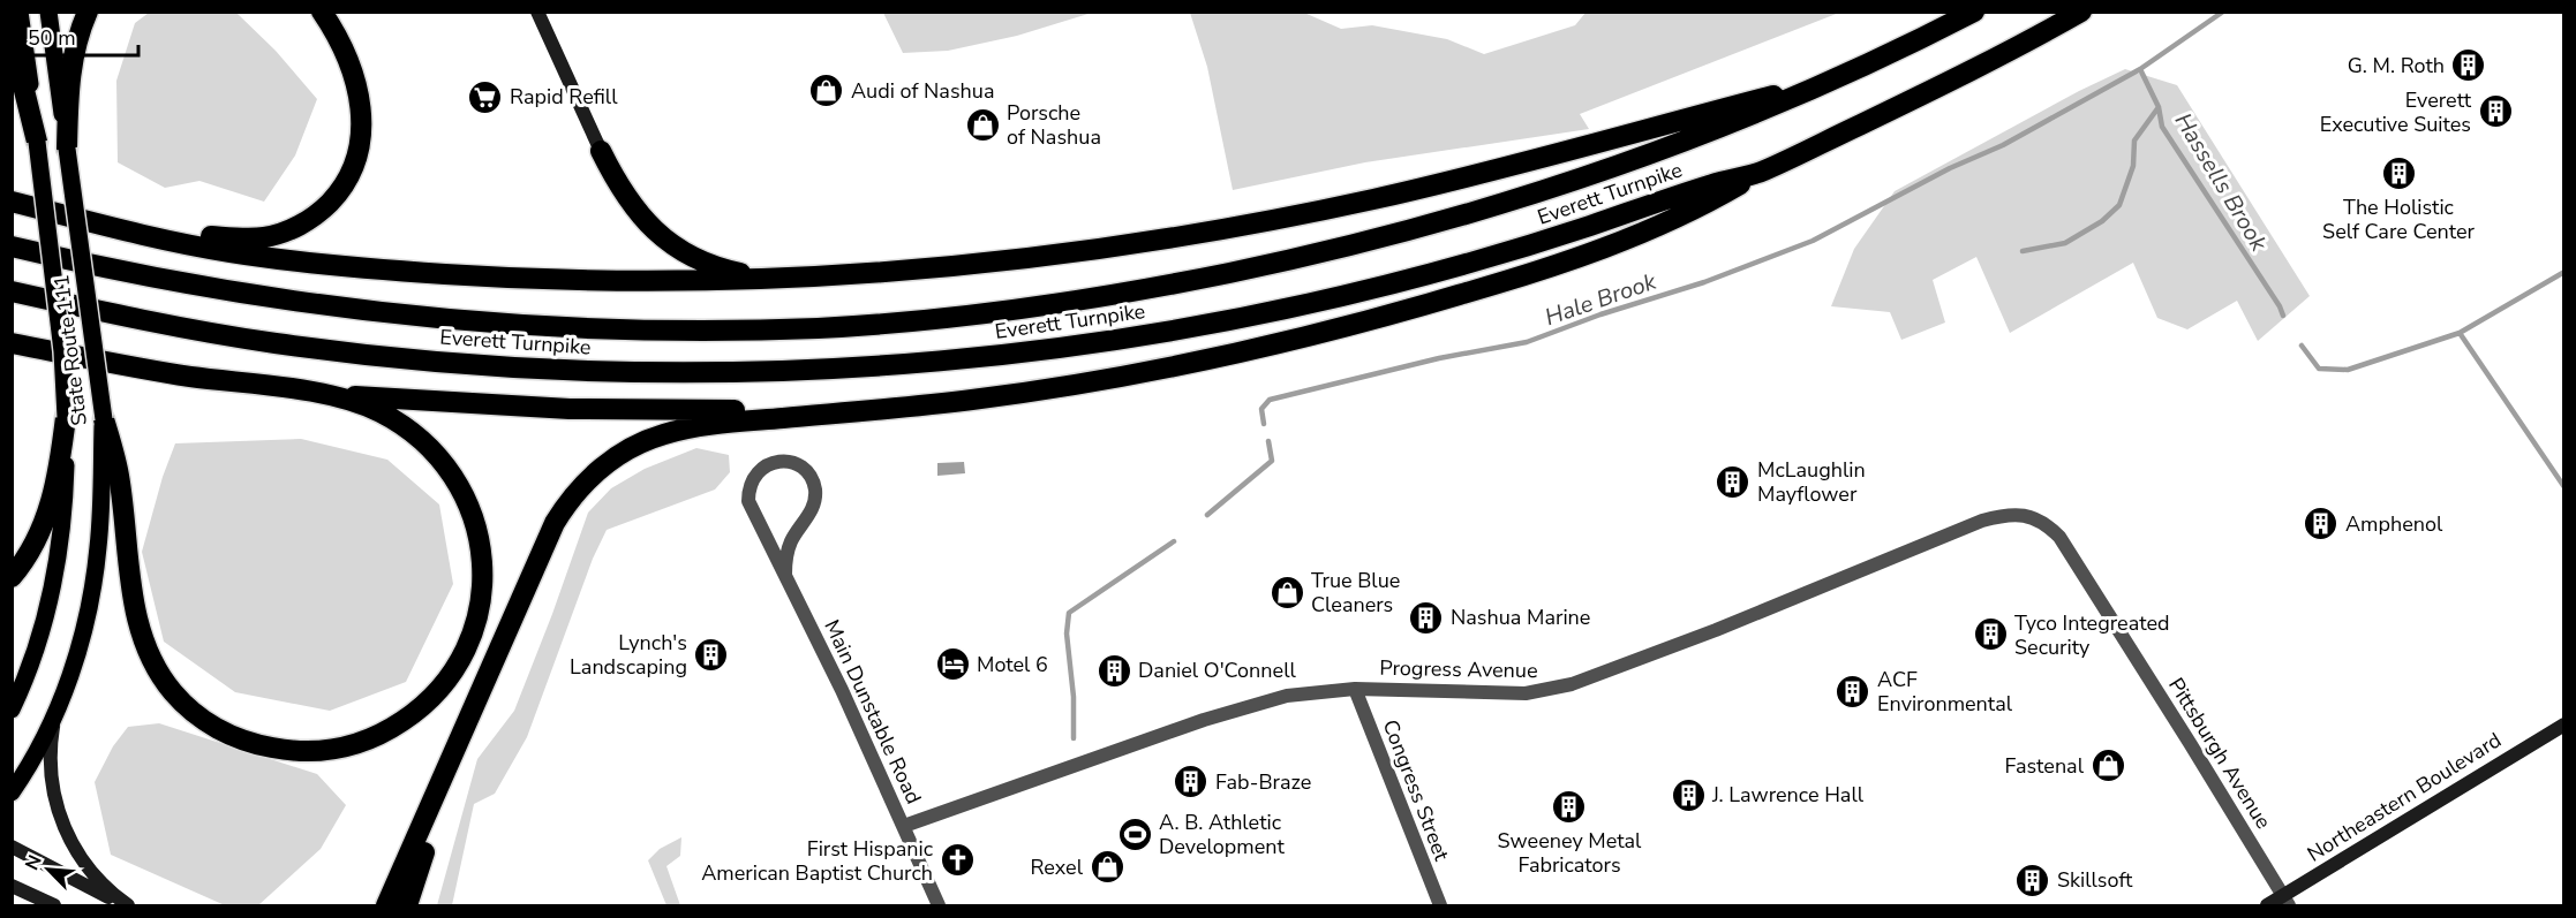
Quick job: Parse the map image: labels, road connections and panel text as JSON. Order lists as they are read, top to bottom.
{
  "streets": {
    "highway": ["Everett Turnpike"],
    "main road": ["State Route 111"],
    "street": [
      "Progress Avenue",
      "Main Dunstable Road",
      "Pittsburgh Avenue",
      "Congress Street",
      "Northeastern Boulevard"
    ]
  },
  "crossings": [
    ["Progress Avenue", "Main Dunstable Road"],
    ["Progress Avenue", "Pittsburgh Avenue"],
    ["Progress Avenue", "Congress Street"],
    ["Pittsburgh Avenue", "Northeastern Boulevard"]
  ],
  "water": ["Hassells Brook", "Hale Brook"],
  "places": {
    "building": [
      "G. M. Roth",
      "Everett Executive Suites",
      "The Holistic Self Care Center",
      "McLaughlin Mayflower",
      "Amphenol",
      "Nashua Marine",
      "Tyco Integreated Security",
      "Lynch's Landscaping",
      "Daniel O'Connell",
      "ACF Environmental",
      "Fab-Braze",
      "J. Lawrence Hall",
      "Sweeney Metal Fabricators",
      "Skillsoft"
    ],
    "shop": [
      "Audi of Nashua",
      "Porsche of Nashua",
      "True Blue Cleaners",
      "Fastenal",
      "Rexel"
    ],
    "supermarket": ["Rapid Refill"],
    "hotel": ["Motel 6"],
    "sports": ["A. B. Athletic Development"],
    "church": ["First Hispanic American Baptist Church"]
  },
  "scale_bar": "50 m",
  "north": "top left"
}
